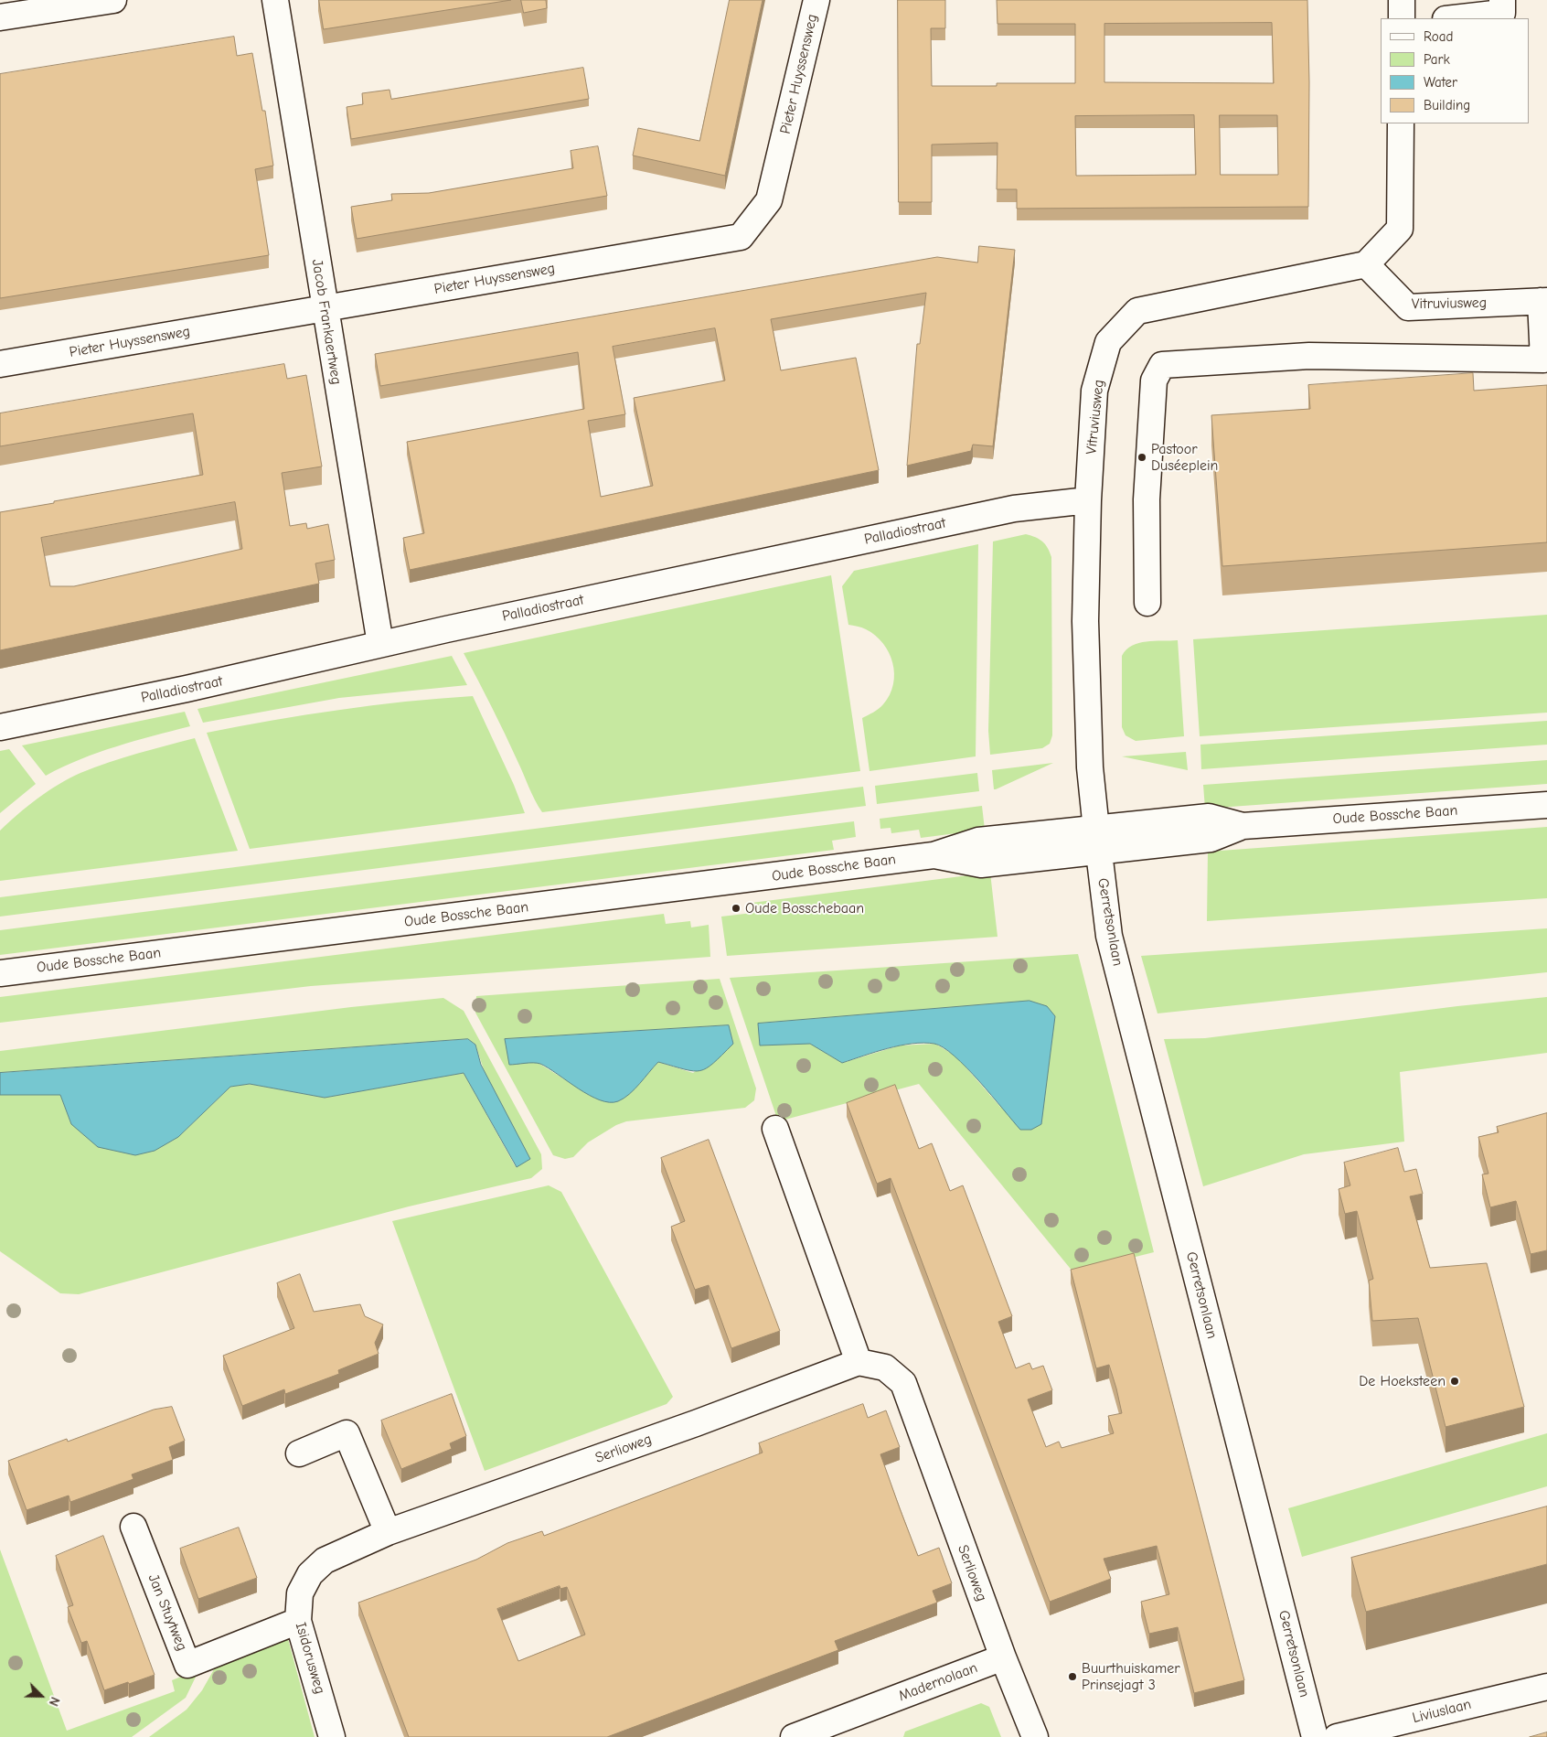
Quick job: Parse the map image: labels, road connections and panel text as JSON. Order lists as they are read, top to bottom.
{
  "streets": {
    "street": [
      "Pieter Huyssensweg",
      "Vitruviusweg",
      "Jacob Frankaertweg",
      "Palladiostraat",
      "Oude Bossche Baan",
      "Gerretsonlaan",
      "Serlioweg",
      "Jan Stuytweg",
      "Isidorusweg",
      "Madernolaan",
      "Liviuslaan"
    ]
  },
  "crossings": [
    ["Pieter Huyssensweg", "Jacob Frankaertweg"],
    ["Vitruviusweg", "Palladiostraat"],
    ["Vitruviusweg", "Oude Bossche Baan"],
    ["Vitruviusweg", "Gerretsonlaan"],
    ["Jacob Frankaertweg", "Palladiostraat"],
    ["Oude Bossche Baan", "Gerretsonlaan"],
    ["Serlioweg", "Isidorusweg"],
    ["Serlioweg", "Madernolaan"],
    ["Jan Stuytweg", "Isidorusweg"]
  ],
  "places": [
    "Pastoor Duséeplein",
    "Oude Bosschebaan",
    "De Hoeksteen",
    "Buurthuiskamer Prinsejagt 3"
  ],
  "legend": [
    "Road",
    "Park",
    "Water",
    "Building"
  ],
  "north": "bottom right"
}
